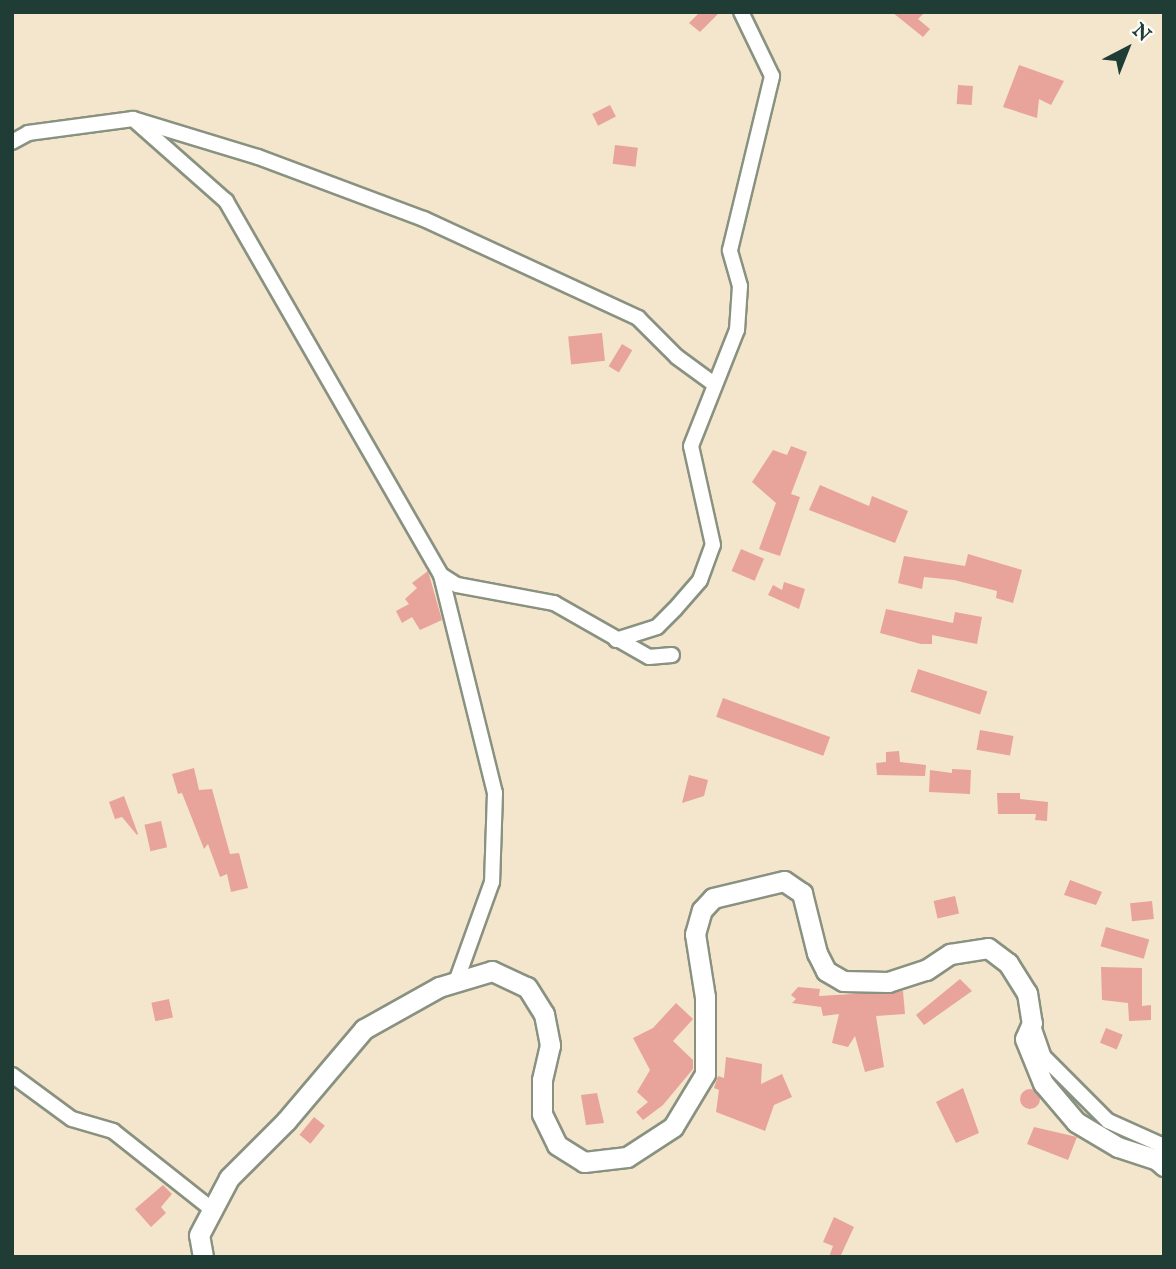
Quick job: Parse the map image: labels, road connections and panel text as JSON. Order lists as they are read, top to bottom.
{
  "north": "top right"
}
